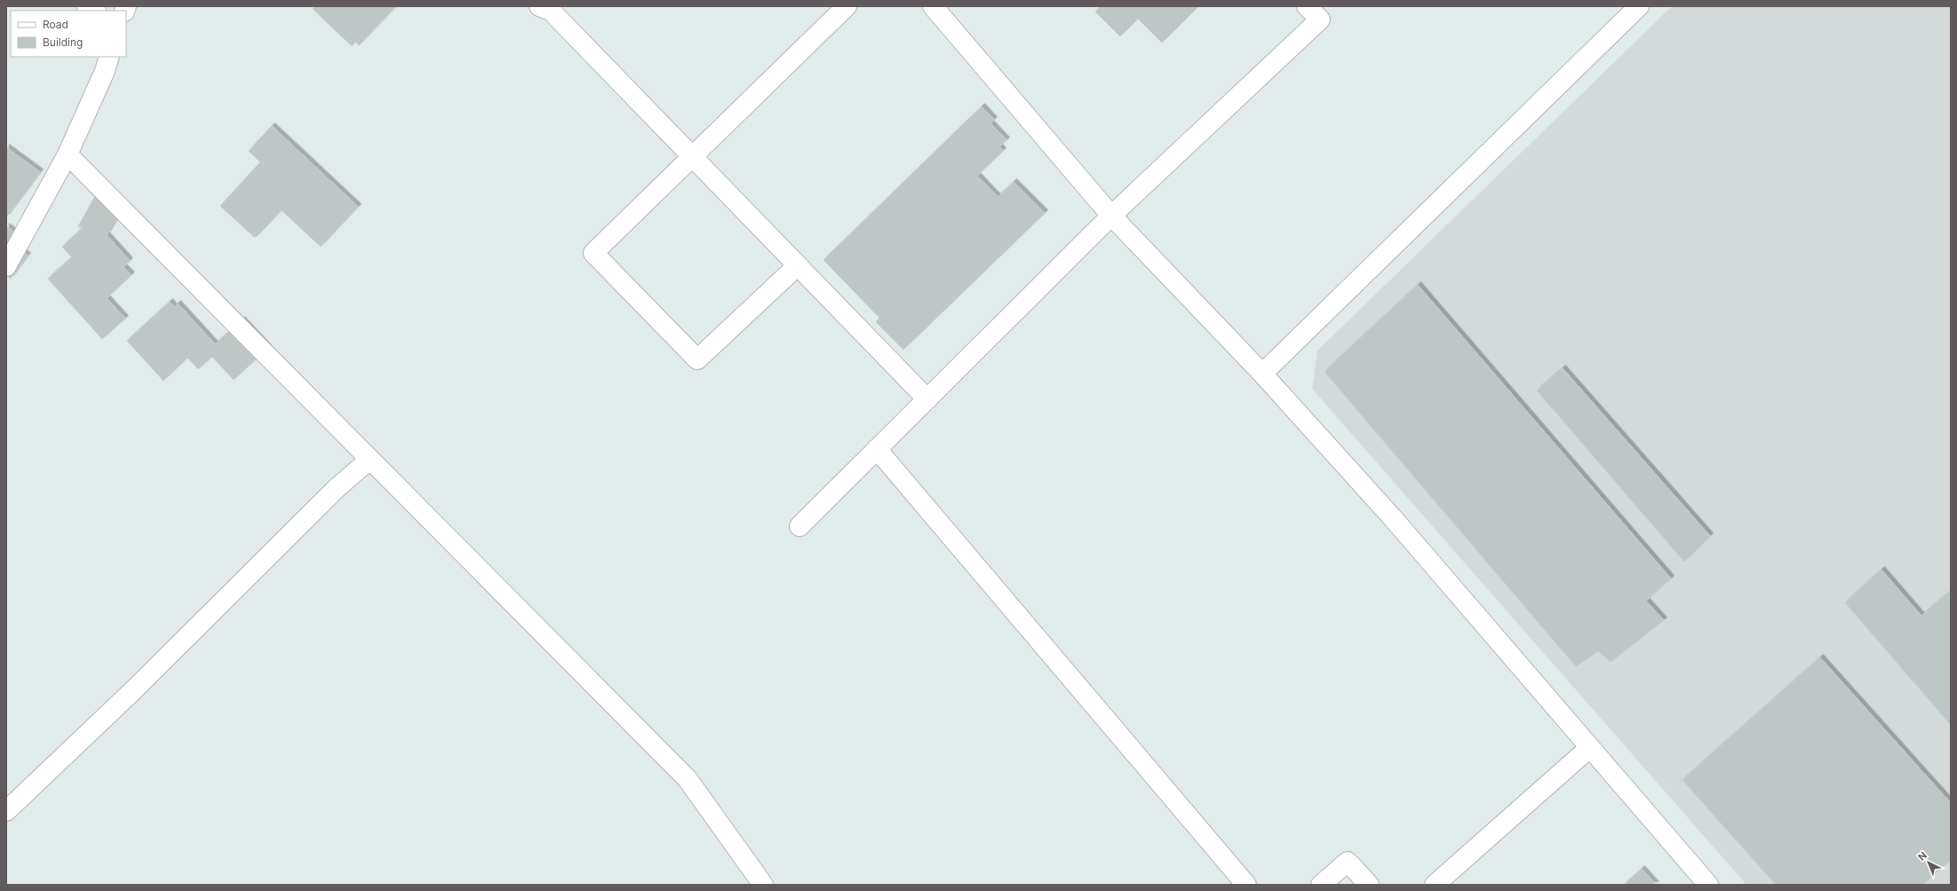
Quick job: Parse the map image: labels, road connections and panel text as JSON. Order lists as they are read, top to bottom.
{
  "legend": ["Road", "Building"],
  "north": "top left"
}
